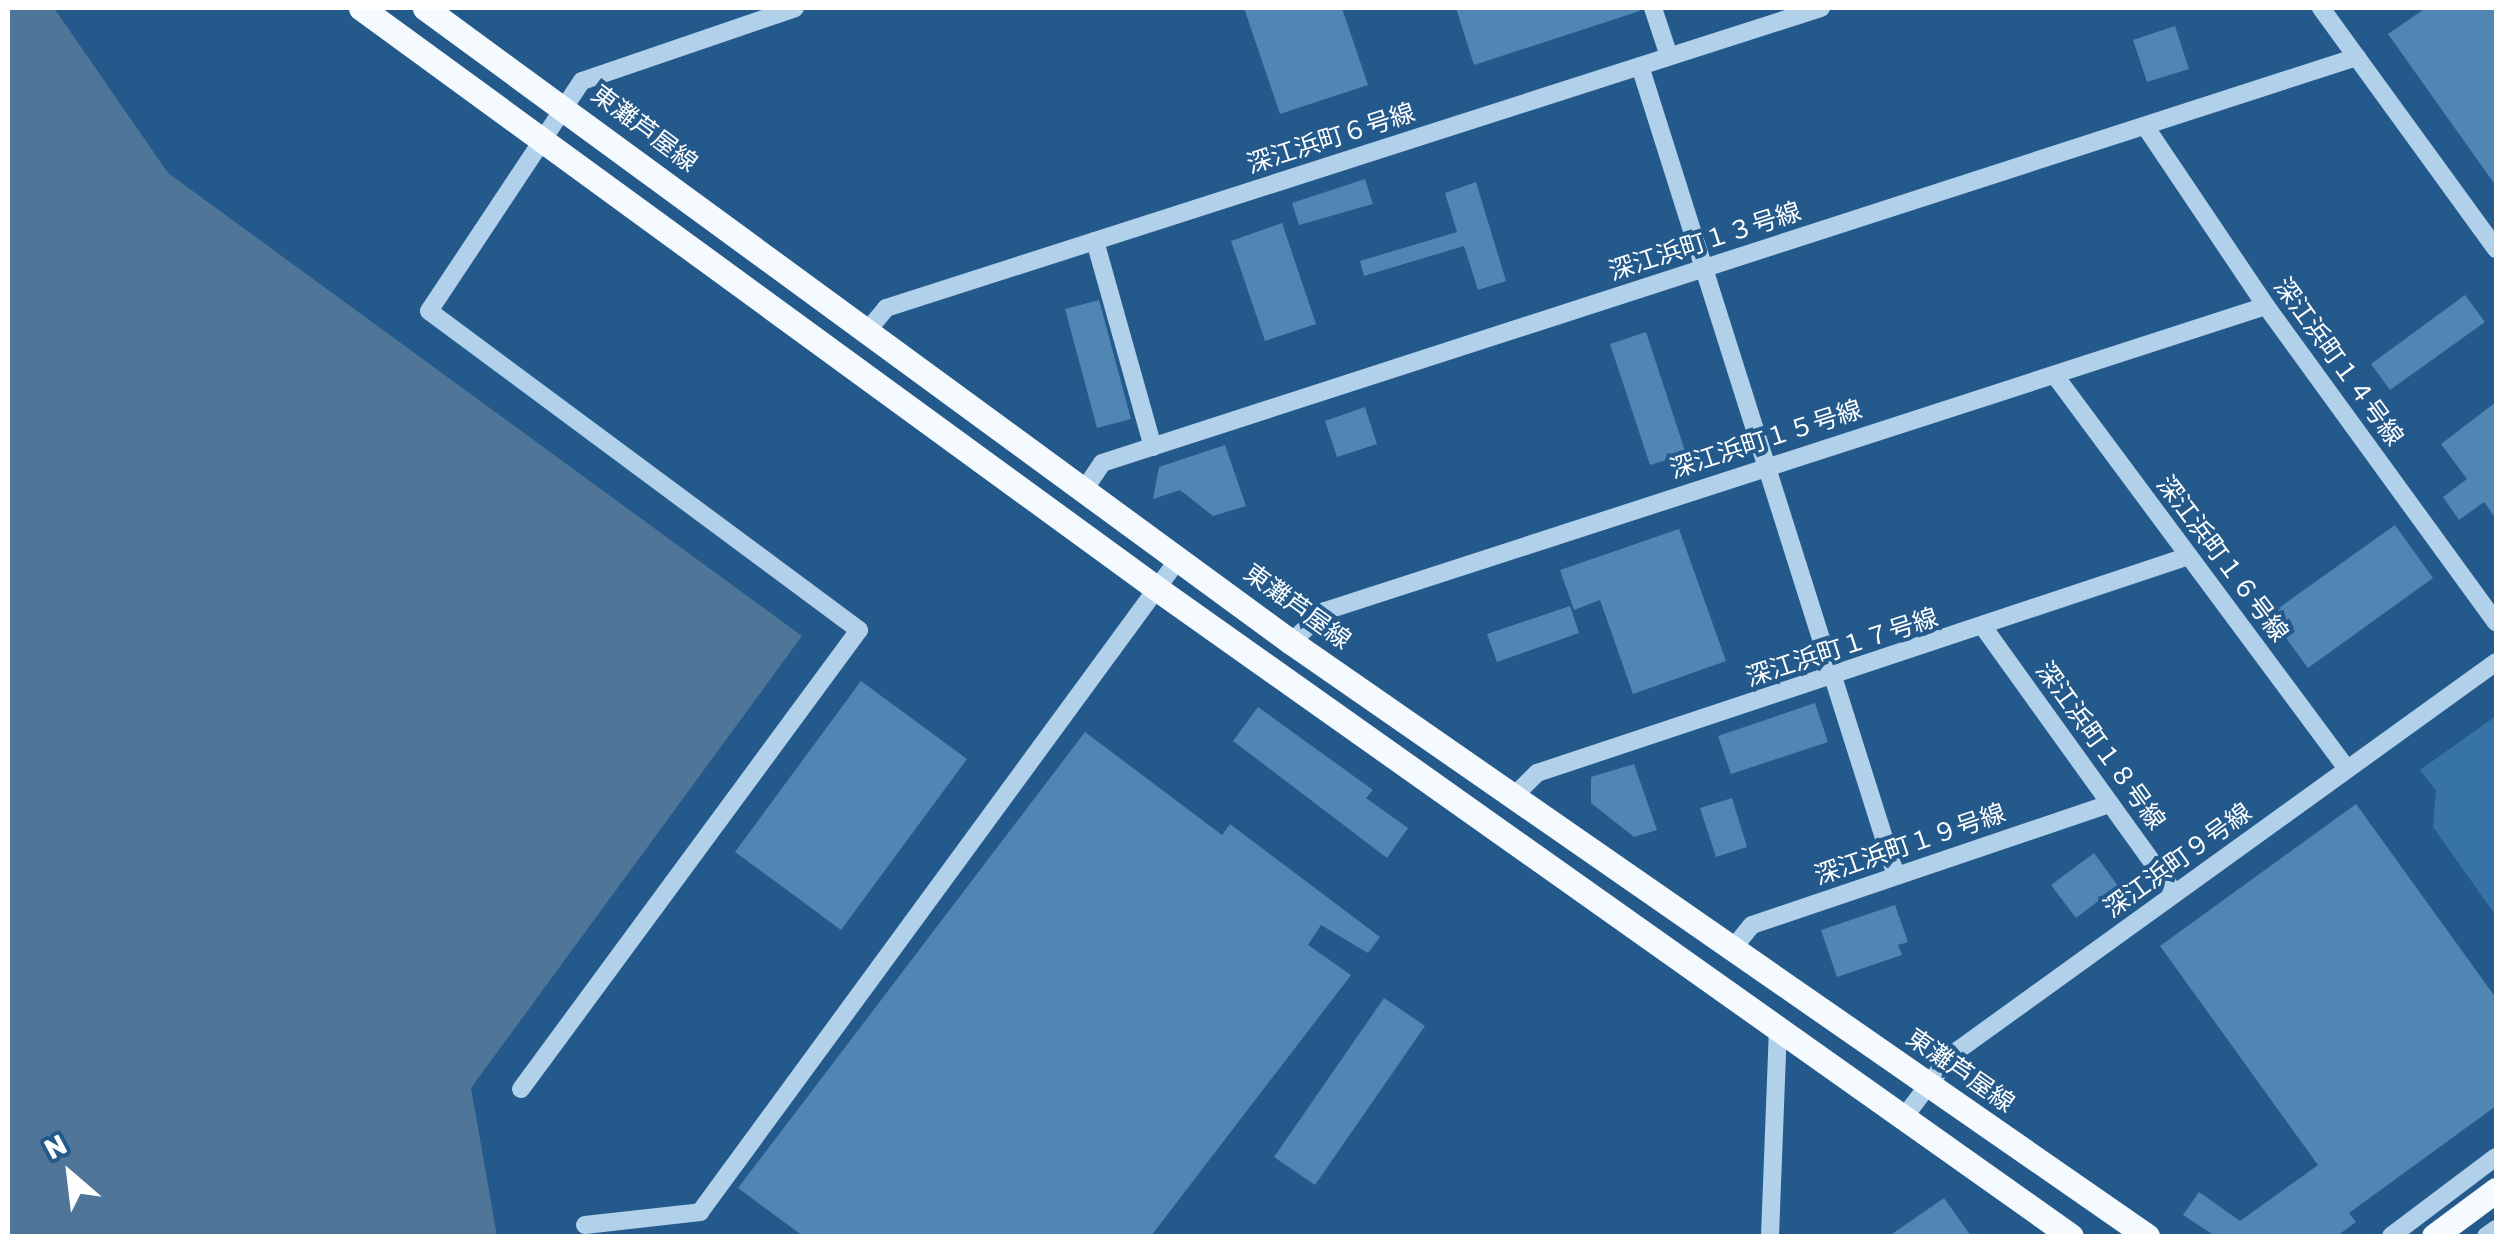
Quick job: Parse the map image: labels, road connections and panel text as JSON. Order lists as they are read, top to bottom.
{
  "streets": {
    "main road": ["東灘芦屋線"],
    "street": [
      "深江浜町６号線",
      "深江浜町１３号線",
      "深江浜町１４号線",
      "深江浜町１５号線",
      "深江浜町１６号線",
      "深江浜町１７号線",
      "深江浜町１８号線",
      "深江浜町１９号線",
      "深江浜町９号線"
    ]
  },
  "crossings": [
    ["東灘芦屋線", "深江浜町６号線"],
    ["東灘芦屋線", "深江浜町１３号線"],
    ["東灘芦屋線", "深江浜町１５号線"],
    ["東灘芦屋線", "深江浜町１７号線"],
    ["東灘芦屋線", "深江浜町１９号線"],
    ["東灘芦屋線", "深江浜町９号線"],
    ["深江浜町１３号線", "深江浜町１４号線"],
    ["深江浜町１４号線", "深江浜町１５号線"],
    ["深江浜町１５号線", "深江浜町１６号線"],
    ["深江浜町１６号線", "深江浜町１７号線"],
    ["深江浜町１６号線", "深江浜町９号線"],
    ["深江浜町１７号線", "深江浜町１８号線"],
    ["深江浜町１８号線", "深江浜町１９号線"],
    ["深江浜町１８号線", "深江浜町９号線"]
  ],
  "north": "top left"
}
